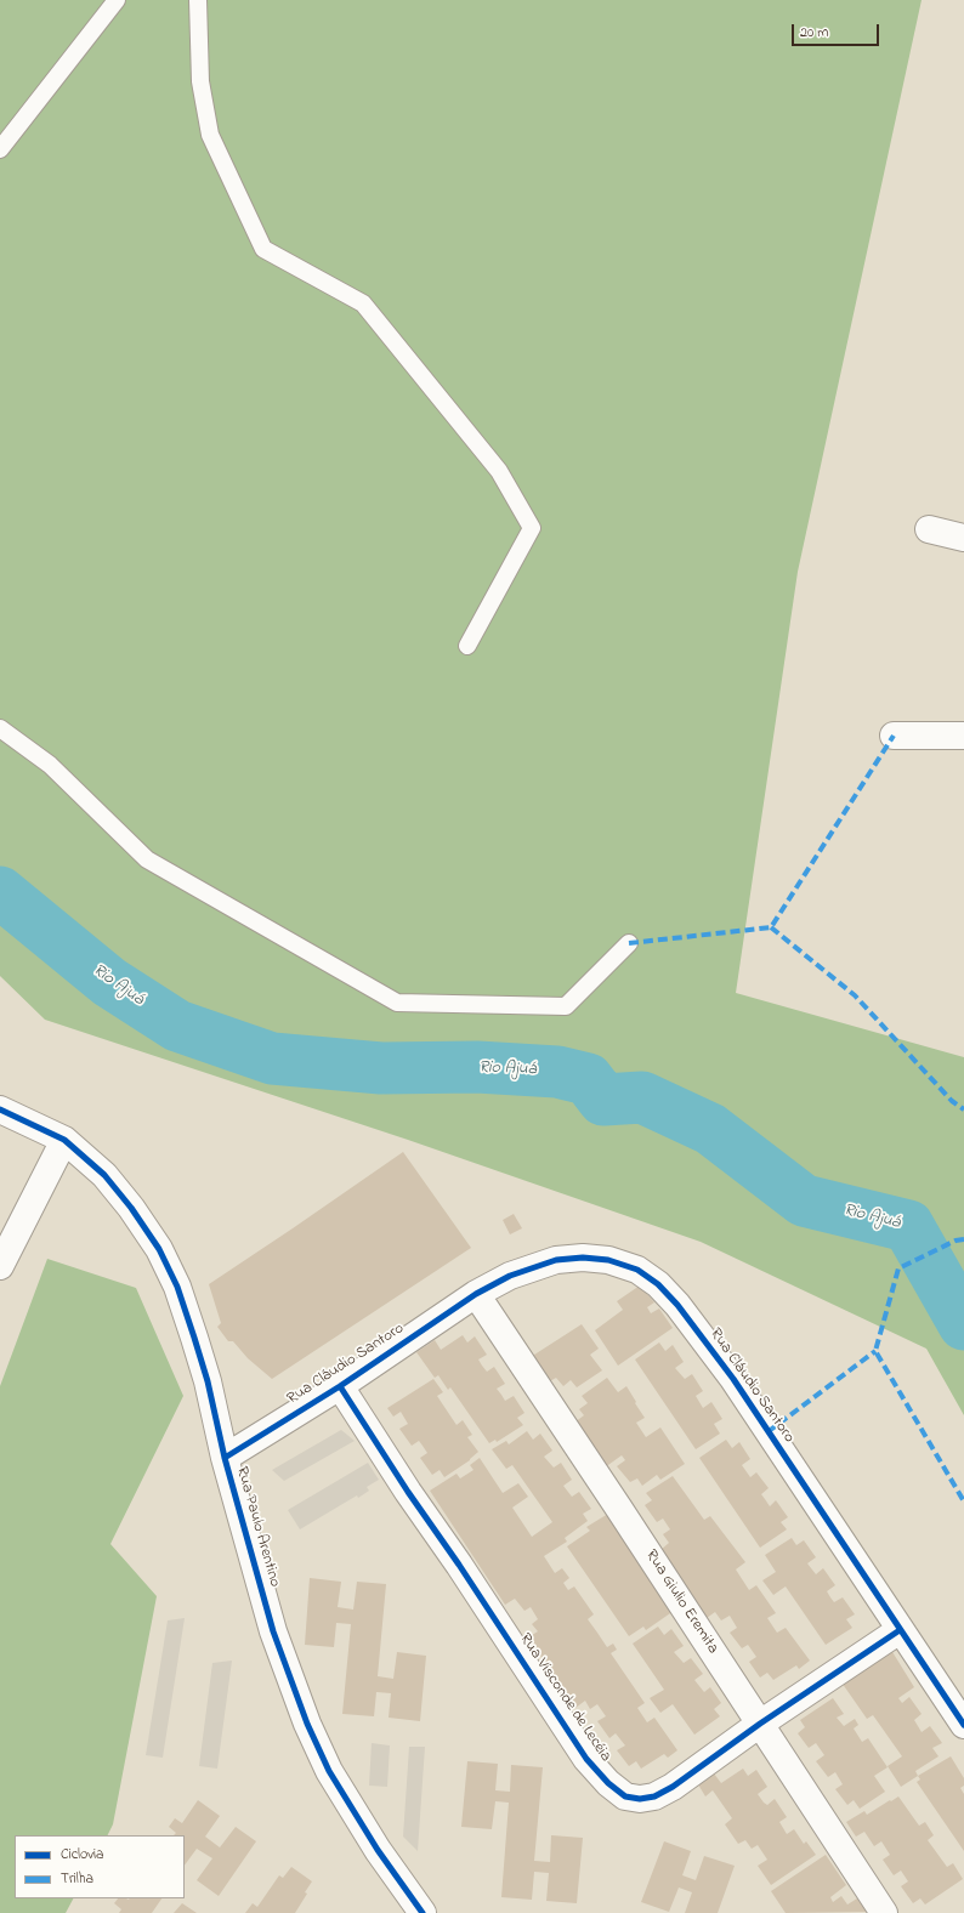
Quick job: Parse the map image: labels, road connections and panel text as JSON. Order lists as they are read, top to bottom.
{
  "streets": {
    "street": [
      "Rua Cláudio Santoro",
      "Rua Paulo Arentino",
      "Rua Giulio Eremita",
      "Rua Visconde de Lecéia"
    ]
  },
  "crossings": [
    ["Rua Cláudio Santoro", "Rua Paulo Arentino"],
    ["Rua Cláudio Santoro", "Rua Giulio Eremita"],
    ["Rua Cláudio Santoro", "Rua Visconde de Lecéia"],
    ["Rua Giulio Eremita", "Rua Visconde de Lecéia"]
  ],
  "water": ["Rio Ajuá"],
  "legend": ["Ciclovia", "Trilha"],
  "scale_bar": "20 m"
}
